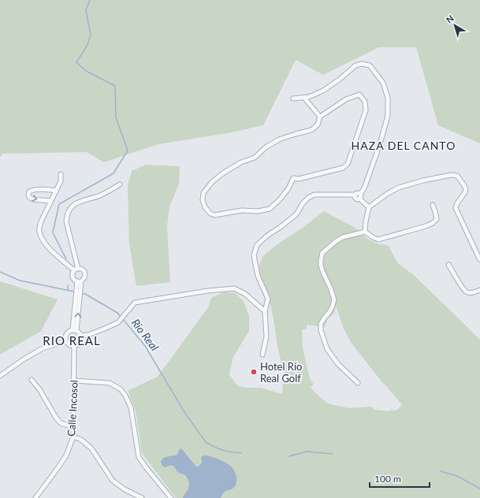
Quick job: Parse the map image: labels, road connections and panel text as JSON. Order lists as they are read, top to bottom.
{
  "streets": {
    "street": ["Calle Incosol"]
  },
  "districts": ["HAZA DEL CANTO", "RIO REAL"],
  "water": ["Rio Real"],
  "places": ["Hotel Río Real Golf"],
  "scale_bar": "100 m",
  "north": "top left"
}
